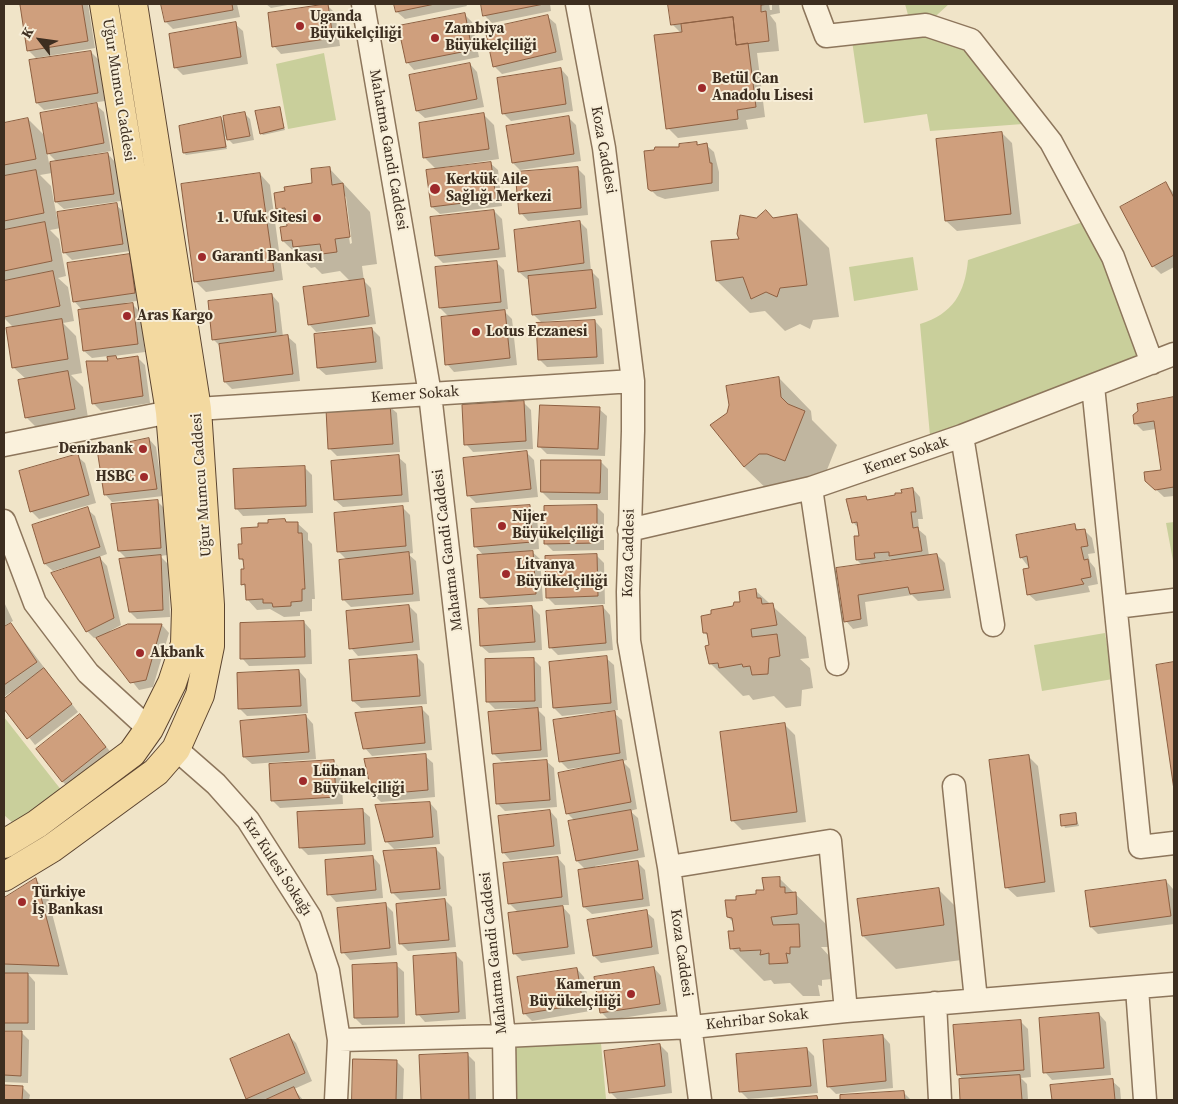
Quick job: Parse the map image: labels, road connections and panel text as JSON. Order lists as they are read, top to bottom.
{
  "streets": {
    "main road": ["Uğur Mumcu Caddesi"],
    "street": [
      "Mahatma Gandi Caddesi",
      "Koza Caddesi",
      "Kemer Sokak",
      "Kız Kulesi Sokağı",
      "Kehribar Sokak"
    ]
  },
  "crossings": [
    ["Uğur Mumcu Caddesi", "Kemer Sokak"],
    ["Uğur Mumcu Caddesi", "Kız Kulesi Sokağı"],
    ["Mahatma Gandi Caddesi", "Kemer Sokak"],
    ["Mahatma Gandi Caddesi", "Kehribar Sokak"],
    ["Koza Caddesi", "Kemer Sokak"],
    ["Koza Caddesi", "Kehribar Sokak"],
    ["Kız Kulesi Sokağı", "Kehribar Sokak"]
  ],
  "places": [
    "Uganda Büyükelçiliği",
    "Zambiya Büyükelçiliği",
    "Betül Can Anadolu Lisesi",
    "Kerkük Aile Sağlığı Merkezi",
    "1. Ufuk Sitesi",
    "Garanti Bankası",
    "Aras Kargo",
    "Lotus Eczanesi",
    "Denizbank",
    "HSBC",
    "Nijer Büyükelçiliği",
    "Litvanya Büyükelçiliği",
    "Akbank",
    "Lübnan Büyükelçiliği",
    "Türkiye İş Bankası",
    "Kamerun Büyükelçiliği"
  ],
  "north": "top left"
}
